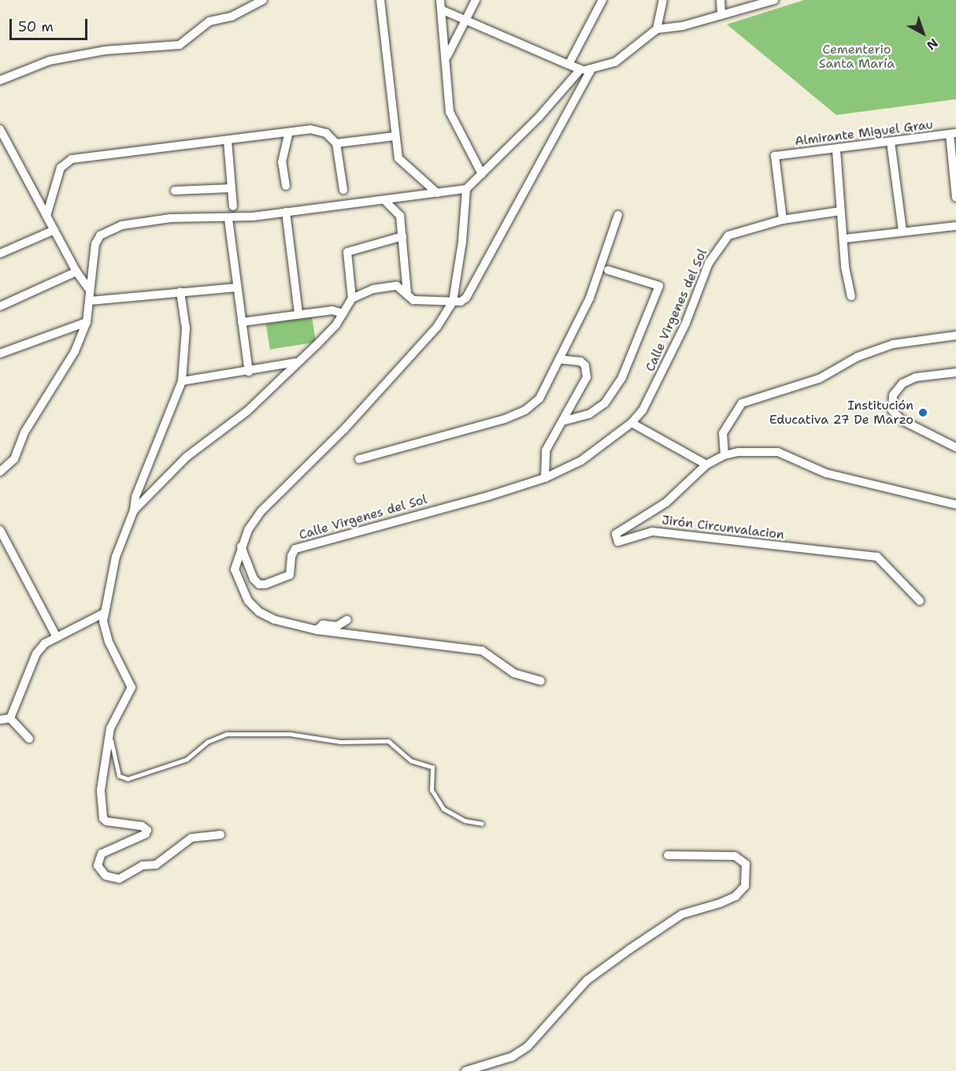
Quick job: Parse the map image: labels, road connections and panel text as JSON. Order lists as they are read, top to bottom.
{
  "streets": {
    "street": ["Almirante Miguel Grau", "Calle Virgenes del Sol", "Jirón Circunvalacion"]
  },
  "crossings": [
    ["Almirante Miguel Grau", "Calle Virgenes del Sol"]
  ],
  "parks": ["Cementerio Santa María"],
  "places": ["Institución Educativa 27 De Marzo"],
  "scale_bar": "50 m",
  "north": "bottom right"
}
